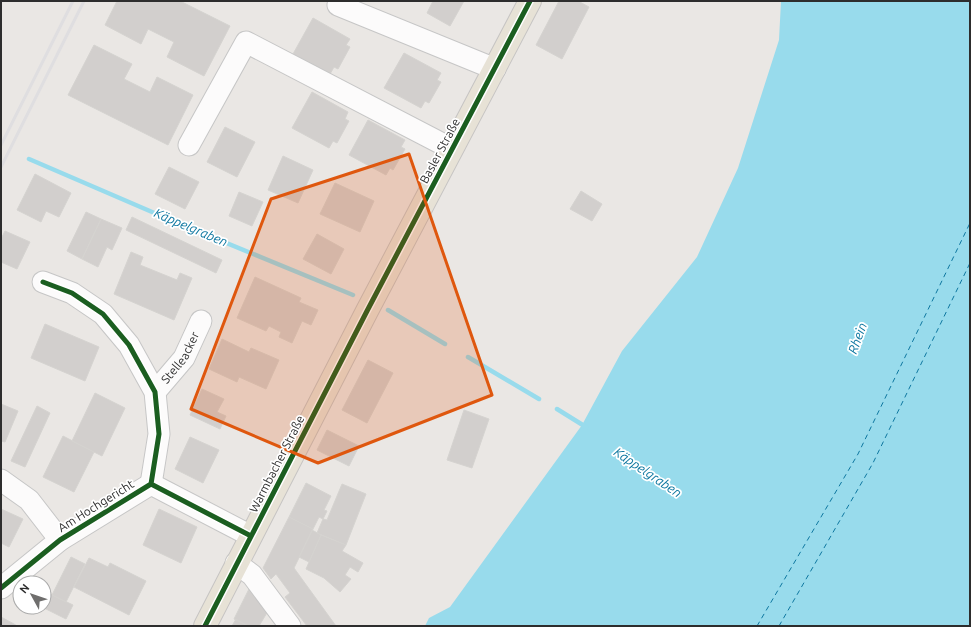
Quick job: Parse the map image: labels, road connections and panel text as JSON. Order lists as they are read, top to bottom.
{
  "streets": {
    "main road": ["Basler Straße", "Warmbacher Straße"],
    "street": ["Stelleacker", "Am Hochgericht"]
  },
  "crossings": [
    ["Basler Straße", "Warmbacher Straße"],
    ["Stelleacker", "Am Hochgericht"],
    ["Warmbacher Straße", "Am Hochgericht"]
  ],
  "water": ["Käppelgraben", "Rhein"],
  "north": "top left"
}
